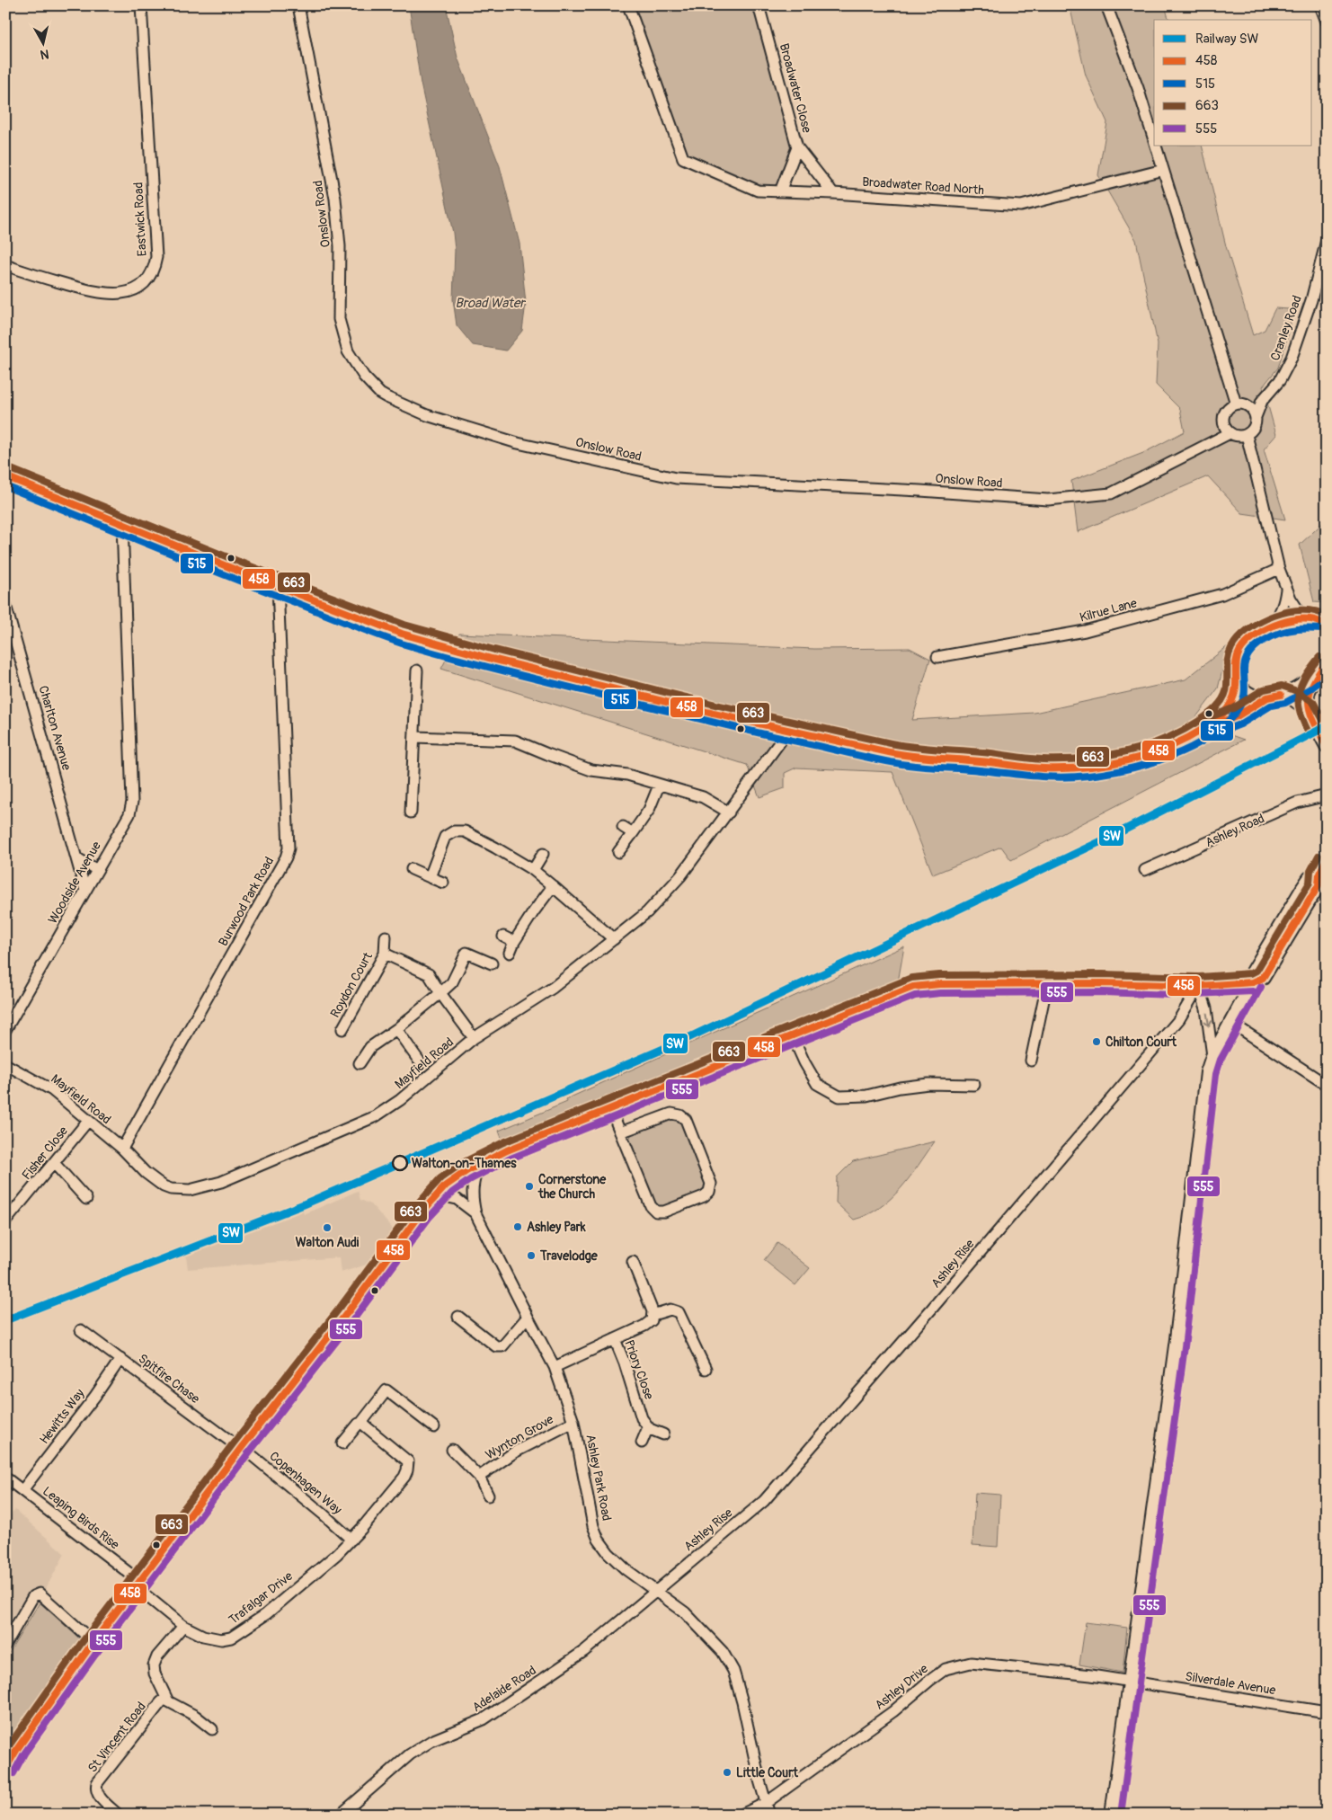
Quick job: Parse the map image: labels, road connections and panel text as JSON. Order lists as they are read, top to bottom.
{
  "streets": {
    "street": [
      "Broadwater Close",
      "Broadwater Road North",
      "Onslow Road",
      "Eastwick Road",
      "Cranley Road",
      "Kilrue Lane",
      "Charlton Avenue",
      "Ashley Road",
      "Woodside Avenue",
      "Burwood Park Road",
      "Roydon Court",
      "Mayfield Road",
      "Fisher Close",
      "Ashley Rise",
      "Priory Close",
      "Spitfire Chase",
      "Hewitts Way",
      "Wynton Grove",
      "Ashley Park Road",
      "Copenhagen Way",
      "Leaping Birds Rise",
      "Trafalgar Drive",
      "Silverdale Avenue",
      "Ashley Drive",
      "Adelaide Road",
      "St Vincent Road"
    ]
  },
  "crossings": [
    ["Broadwater Close", "Broadwater Road North"],
    ["Onslow Road", "Cranley Road"],
    ["Charlton Avenue", "Woodside Avenue"],
    ["Burwood Park Road", "Mayfield Road"],
    ["Roydon Court", "Mayfield Road"],
    ["Mayfield Road", "Fisher Close"],
    ["Ashley Rise", "Ashley Park Road"],
    ["Ashley Rise", "Adelaide Road"],
    ["Priory Close", "Ashley Park Road"],
    ["Spitfire Chase", "Hewitts Way"],
    ["Spitfire Chase", "Copenhagen Way"],
    ["Hewitts Way", "Leaping Birds Rise"],
    ["Wynton Grove", "Ashley Park Road"],
    ["Ashley Park Road", "Ashley Drive"],
    ["Ashley Park Road", "Adelaide Road"],
    ["Copenhagen Way", "Trafalgar Drive"],
    ["Leaping Birds Rise", "Trafalgar Drive"],
    ["Silverdale Avenue", "Ashley Drive"]
  ],
  "water": ["Broad Water"],
  "places": [
    "Chilton Court",
    "Walton-on-Thames",
    "Cornerstone the Church",
    "Ashley Park",
    "Walton Audi",
    "Travelodge",
    "Little Court"
  ],
  "lines": [
    "transit line 663",
    "transit line 458",
    "transit line 515",
    "rail line SW",
    "transit line 555"
  ],
  "legend": [
    "Railway SW",
    "458",
    "515",
    "663",
    "555"
  ],
  "north": "bottom"
}
